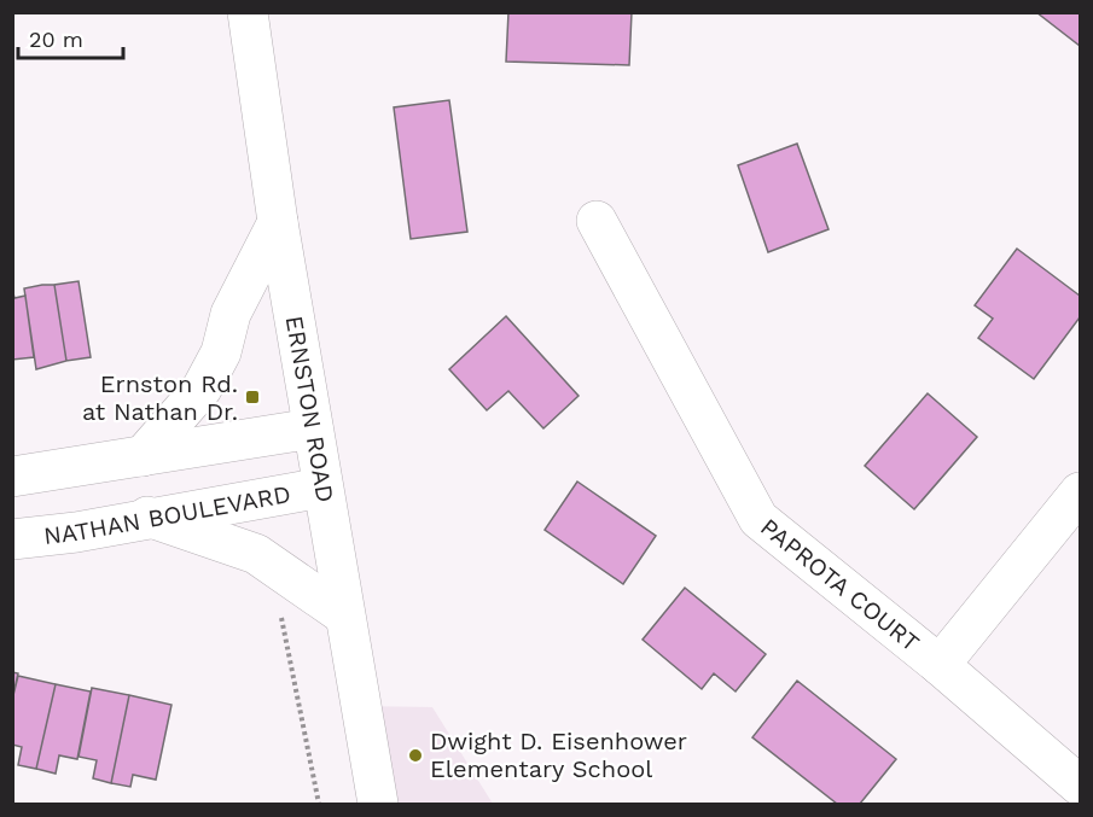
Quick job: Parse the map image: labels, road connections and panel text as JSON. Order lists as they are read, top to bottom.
{
  "streets": {
    "street": ["ERNSTON ROAD", "NATHAN BOULEVARD", "PAPROTA COURT"]
  },
  "crossings": [
    ["ERNSTON ROAD", "NATHAN BOULEVARD"]
  ],
  "places": {
    "transit": ["Ernston Rd. at Nathan Dr."],
    "other": ["Dwight D. Eisenhower Elementary School"]
  },
  "scale_bar": "20 m"
}
